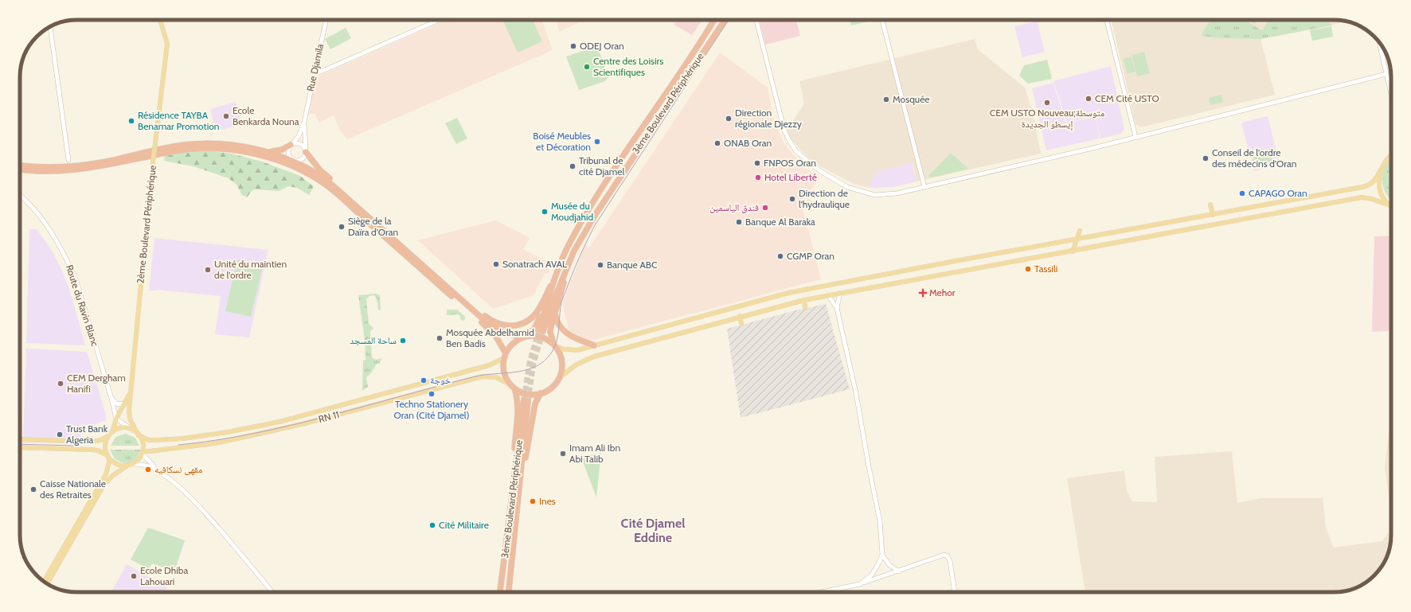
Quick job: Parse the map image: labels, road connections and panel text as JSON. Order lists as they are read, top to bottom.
{
  "streets": {
    "highway": ["3ème Boulevard Périphérique"],
    "main road": ["2ème Boulevard Périphérique", "RN 11"],
    "street": ["Rue Djamila", "Route du Ravin Blanc"]
  },
  "crossings": [
    ["2ème Boulevard Périphérique", "Route du Ravin Blanc"],
    ["2ème Boulevard Périphérique", "RN 11"]
  ],
  "districts": ["Cité Djamel Eddine"],
  "places": {
    "other": [
      "ODEJ Oran",
      "Centre des Loisirs Scientifiques",
      "CEM Cité USTO",
      "Mosquée",
      "CEM USTO Nouveau;متوسطة إيسطو الجديدة",
      "Ecole Benkarda Nouna",
      "Direction régionale Djezzy",
      "Résidence TAYBA Benamar Promotion",
      "Boisé Meubles et Décoration",
      "ONAB Oran",
      "Conseil de l'ordre des médecins d'Oran",
      "FNPOS Oran",
      "Tribunal de cité Djamel",
      "Hotel Liberté",
      "CAPAGO Oran",
      "Direction de l'hydraulique",
      "فندق الياسمين",
      "Musée du Moudjahid",
      "Banque Al Baraka",
      "Siège de la Daïra d'Oran",
      "CGMP Oran",
      "Sonatrach AVAL",
      "Banque ABC",
      "Tassili",
      "Unité du maintien de l'ordre",
      "Mosquée Abdelhamid Ben Badis",
      "ساحة المسجد",
      "خوجة",
      "CEM Dergham Hanifi",
      "Techno Stationery Oran (Cité Djamel)",
      "Trust Bank Algeria",
      "Imam Ali Ibn Abi Talib",
      "مقهى نسكافيه",
      "Caisse Nationale des Retraites",
      "Ines",
      "Cité Militaire",
      "Ecole Dhiba Lahouari"
    ],
    "health": ["Mehor"]
  }
}
